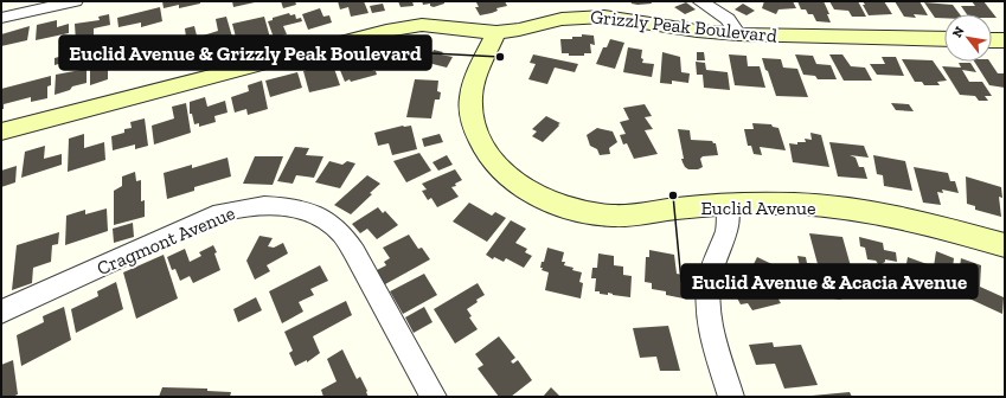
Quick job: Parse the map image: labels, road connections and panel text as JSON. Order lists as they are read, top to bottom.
{
  "streets": {
    "street": ["Grizzly Peak Boulevard", "Euclid Avenue", "Cragmont Avenue"]
  },
  "crossings": [
    ["Grizzly Peak Boulevard", "Euclid Avenue"]
  ],
  "places": ["Euclid Avenue & Grizzly Peak Boulevard", "Euclid Avenue & Acacia Avenue"],
  "north": "top left"
}
